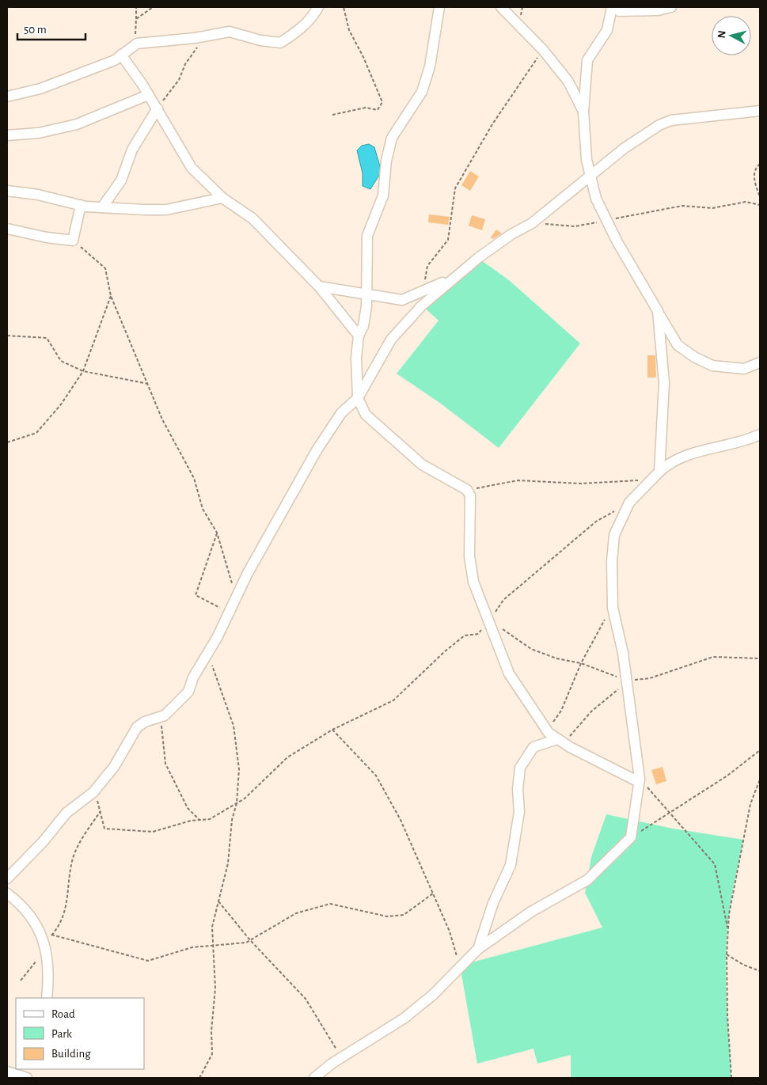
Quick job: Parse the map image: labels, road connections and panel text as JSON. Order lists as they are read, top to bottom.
{
  "legend": ["Road", "Park", "Building"],
  "scale_bar": "50 m",
  "north": "left"
}
